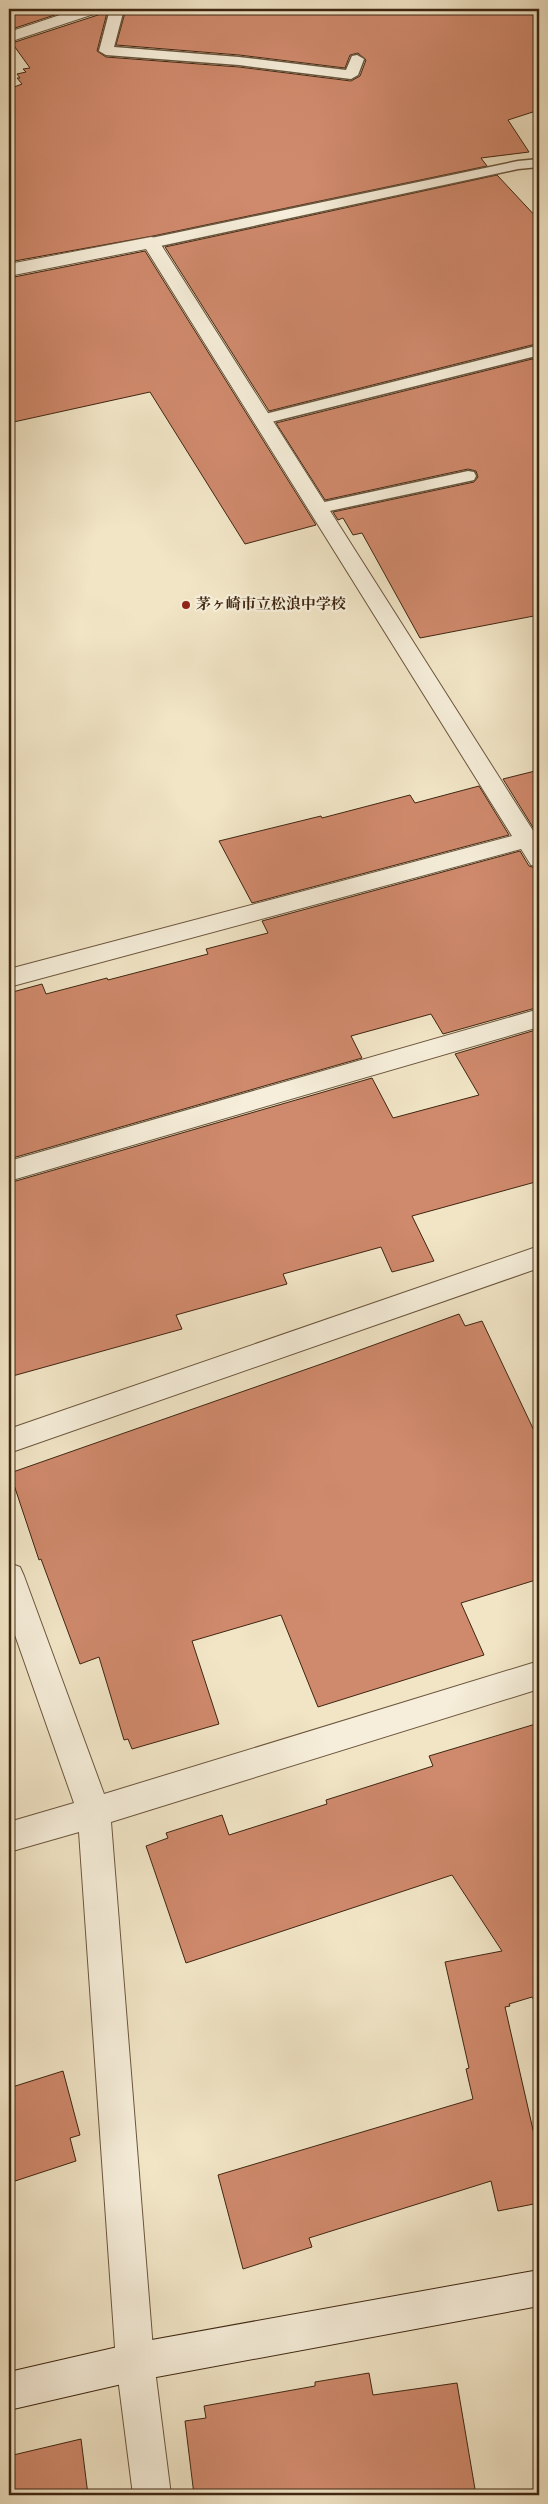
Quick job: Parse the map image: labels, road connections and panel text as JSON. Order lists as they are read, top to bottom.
{
  "places": ["茅ヶ崎市立松浪中学校"]
}
